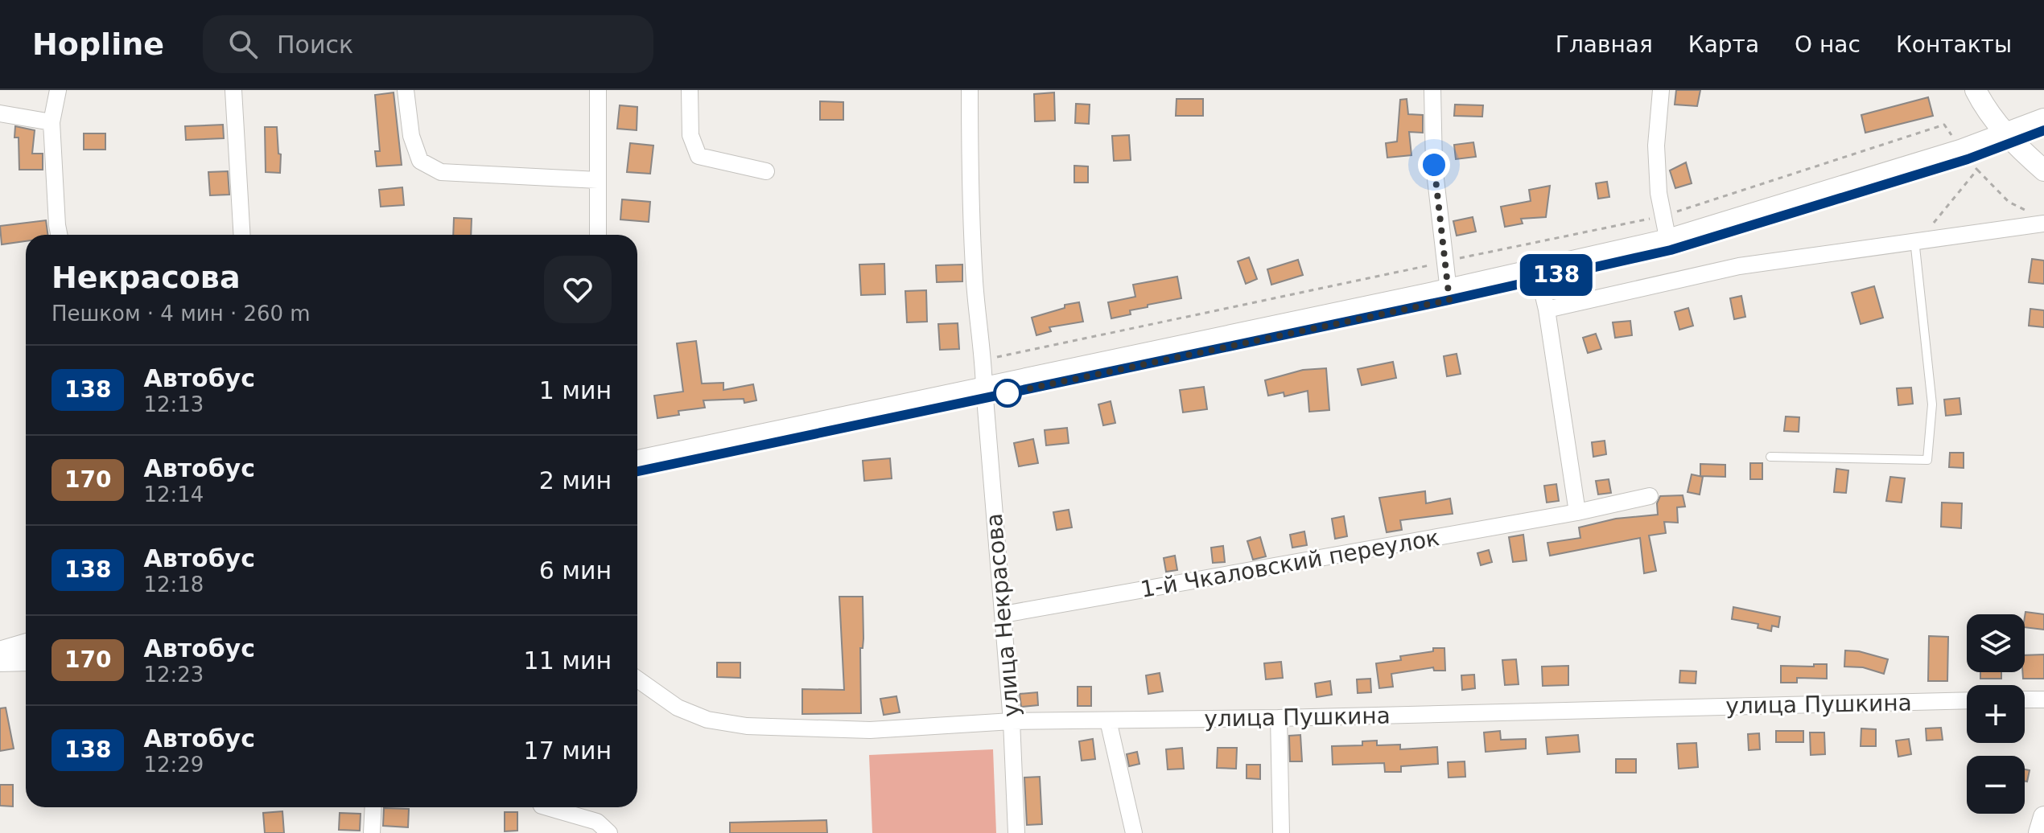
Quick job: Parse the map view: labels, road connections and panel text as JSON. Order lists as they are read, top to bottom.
{
  "streets": {
    "street": ["1-й Чкаловский переулок", "улица Некрасова", "улица Пушкина"]
  },
  "crossings": [
    ["1-й Чкаловский переулок", "улица Некрасова"],
    ["улица Некрасова", "улица Пушкина"]
  ],
  "lines": ["bus line 138"],
  "page": {
    "header": "Hopline",
    "search": "Поиск",
    "nav": [
      "Главная",
      "Карта",
      "О нас",
      "Контакты"
    ],
    "on_map": "138",
    "heading": ["Некрасова", "Пешком · 4 мин · 260 m"],
    "list": [
      {
        "mark": "138",
        "name": "Автобус",
        "note": "12:13",
        "value": "1 мин"
      },
      {
        "mark": "170",
        "name": "Автобус",
        "note": "12:14",
        "value": "2 мин"
      },
      {
        "mark": "138",
        "name": "Автобус",
        "note": "12:18",
        "value": "6 мин"
      },
      {
        "mark": "170",
        "name": "Автобус",
        "note": "12:23",
        "value": "11 мин"
      },
      {
        "mark": "138",
        "name": "Автобус",
        "note": "12:29",
        "value": "17 мин"
      }
    ],
    "map_buttons": ["+", "−"]
  }
}
